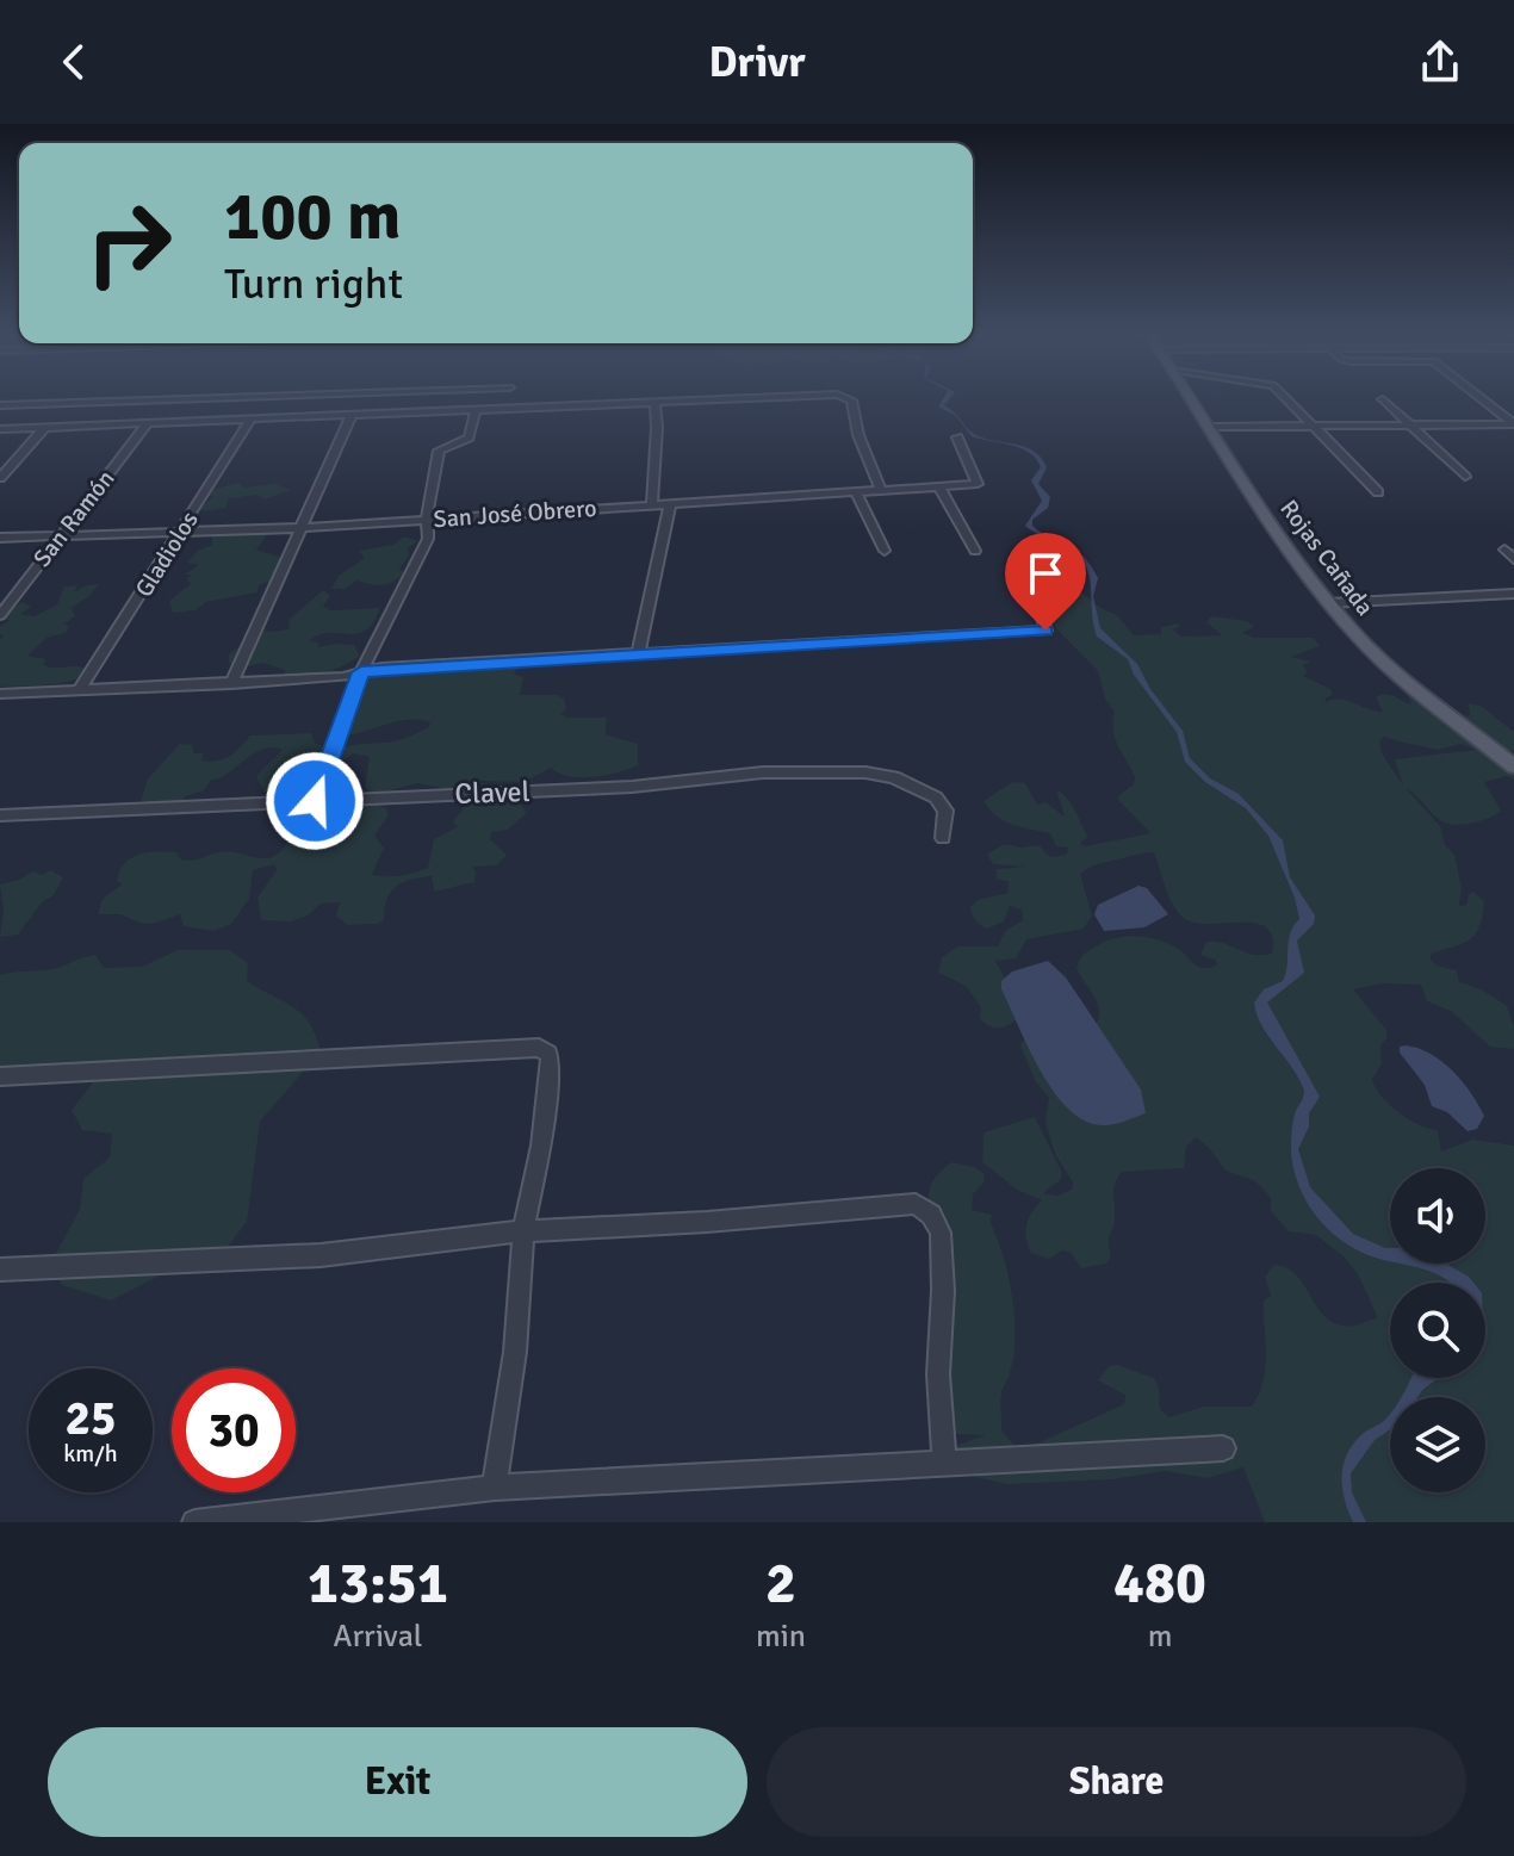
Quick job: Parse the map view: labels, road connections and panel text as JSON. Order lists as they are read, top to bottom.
{
  "streets": {
    "main road": ["Rojas Cañada"],
    "street": [
      "San José Obrero",
      "San Ramón",
      "Gladiolos",
      "Clavel"
    ]
  },
  "crossings": [
    ["San José Obrero", "San Ramón"],
    ["San José Obrero", "Gladiolos"]
  ],
  "page": {
    "header": "Drivr",
    "turn": ["100 m", "Turn right"],
    "speed": "25 km/h",
    "limit": "30",
    "eta": [
      "13:51",
      "Arrival",
      "2",
      "min",
      "480",
      "m"
    ],
    "buttons": ["Exit", "Share"]
  }
}
